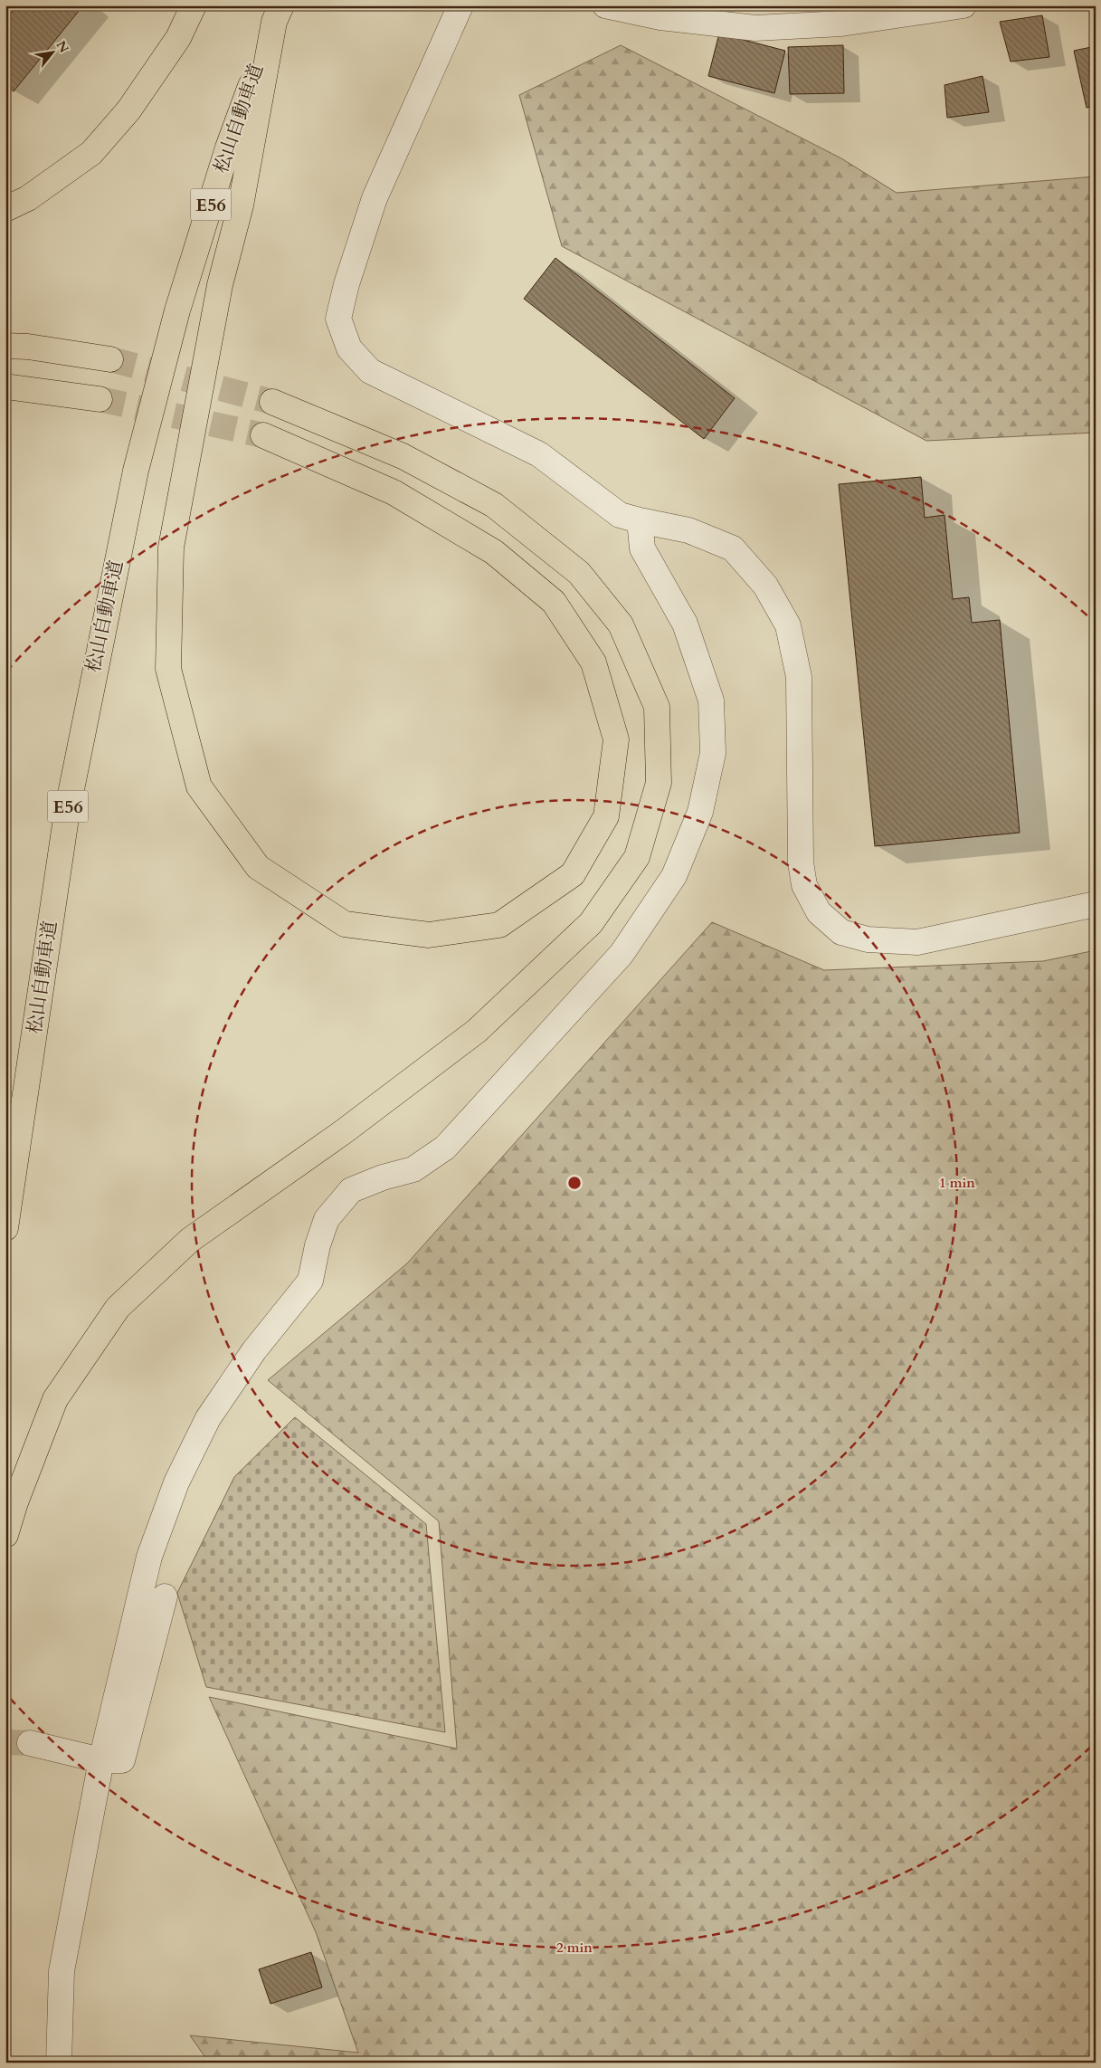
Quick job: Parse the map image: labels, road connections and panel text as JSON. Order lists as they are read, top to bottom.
{
  "streets": {
    "highway": ["松山自動車道", "E56"]
  },
  "north": "top right",
  "rings": ["1 min", "2 min"]
}
